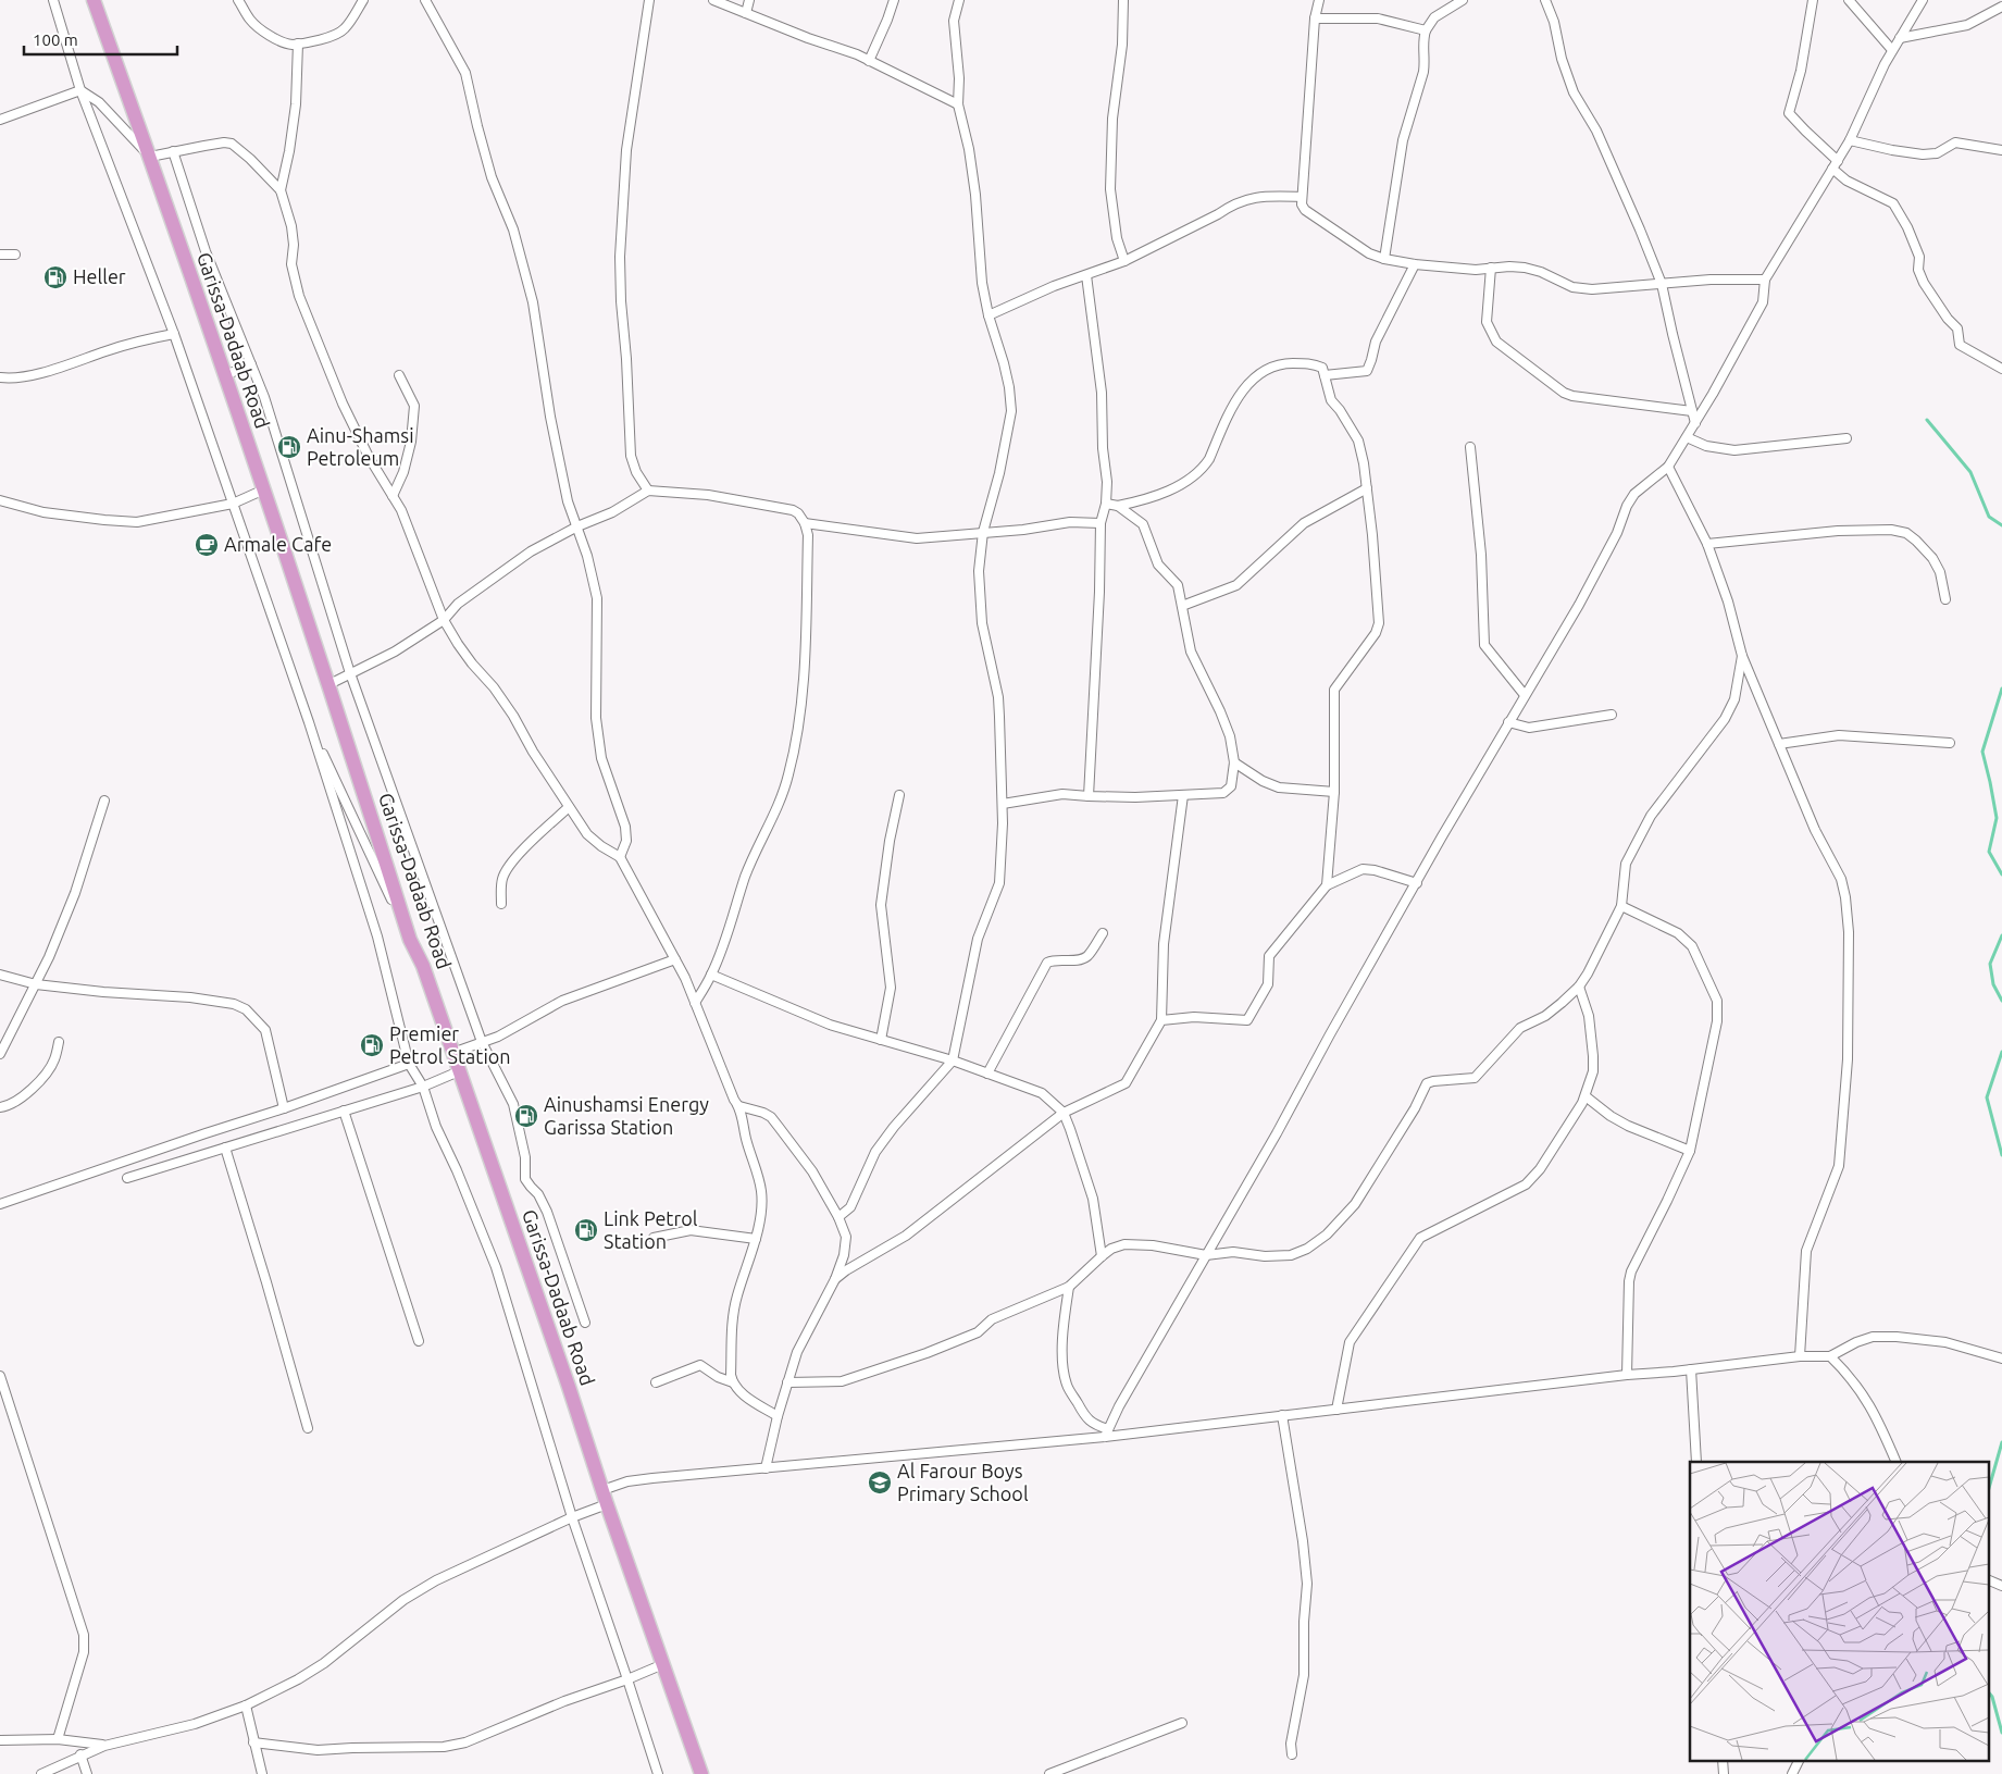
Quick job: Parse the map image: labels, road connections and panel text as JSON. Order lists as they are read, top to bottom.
{
  "streets": {
    "highway": ["Garissa-Dadaab Road"]
  },
  "places": {
    "fuel station": [
      "Heller",
      "Ainu-Shamsi Petroleum",
      "Premier Petrol Station",
      "Ainushamsi Energy Garissa Station",
      "Link Petrol Station"
    ],
    "cafe": ["Armale Cafe"],
    "school or university": ["Al Farour Boys Primary School"]
  },
  "scale_bar": "100 m"
}
